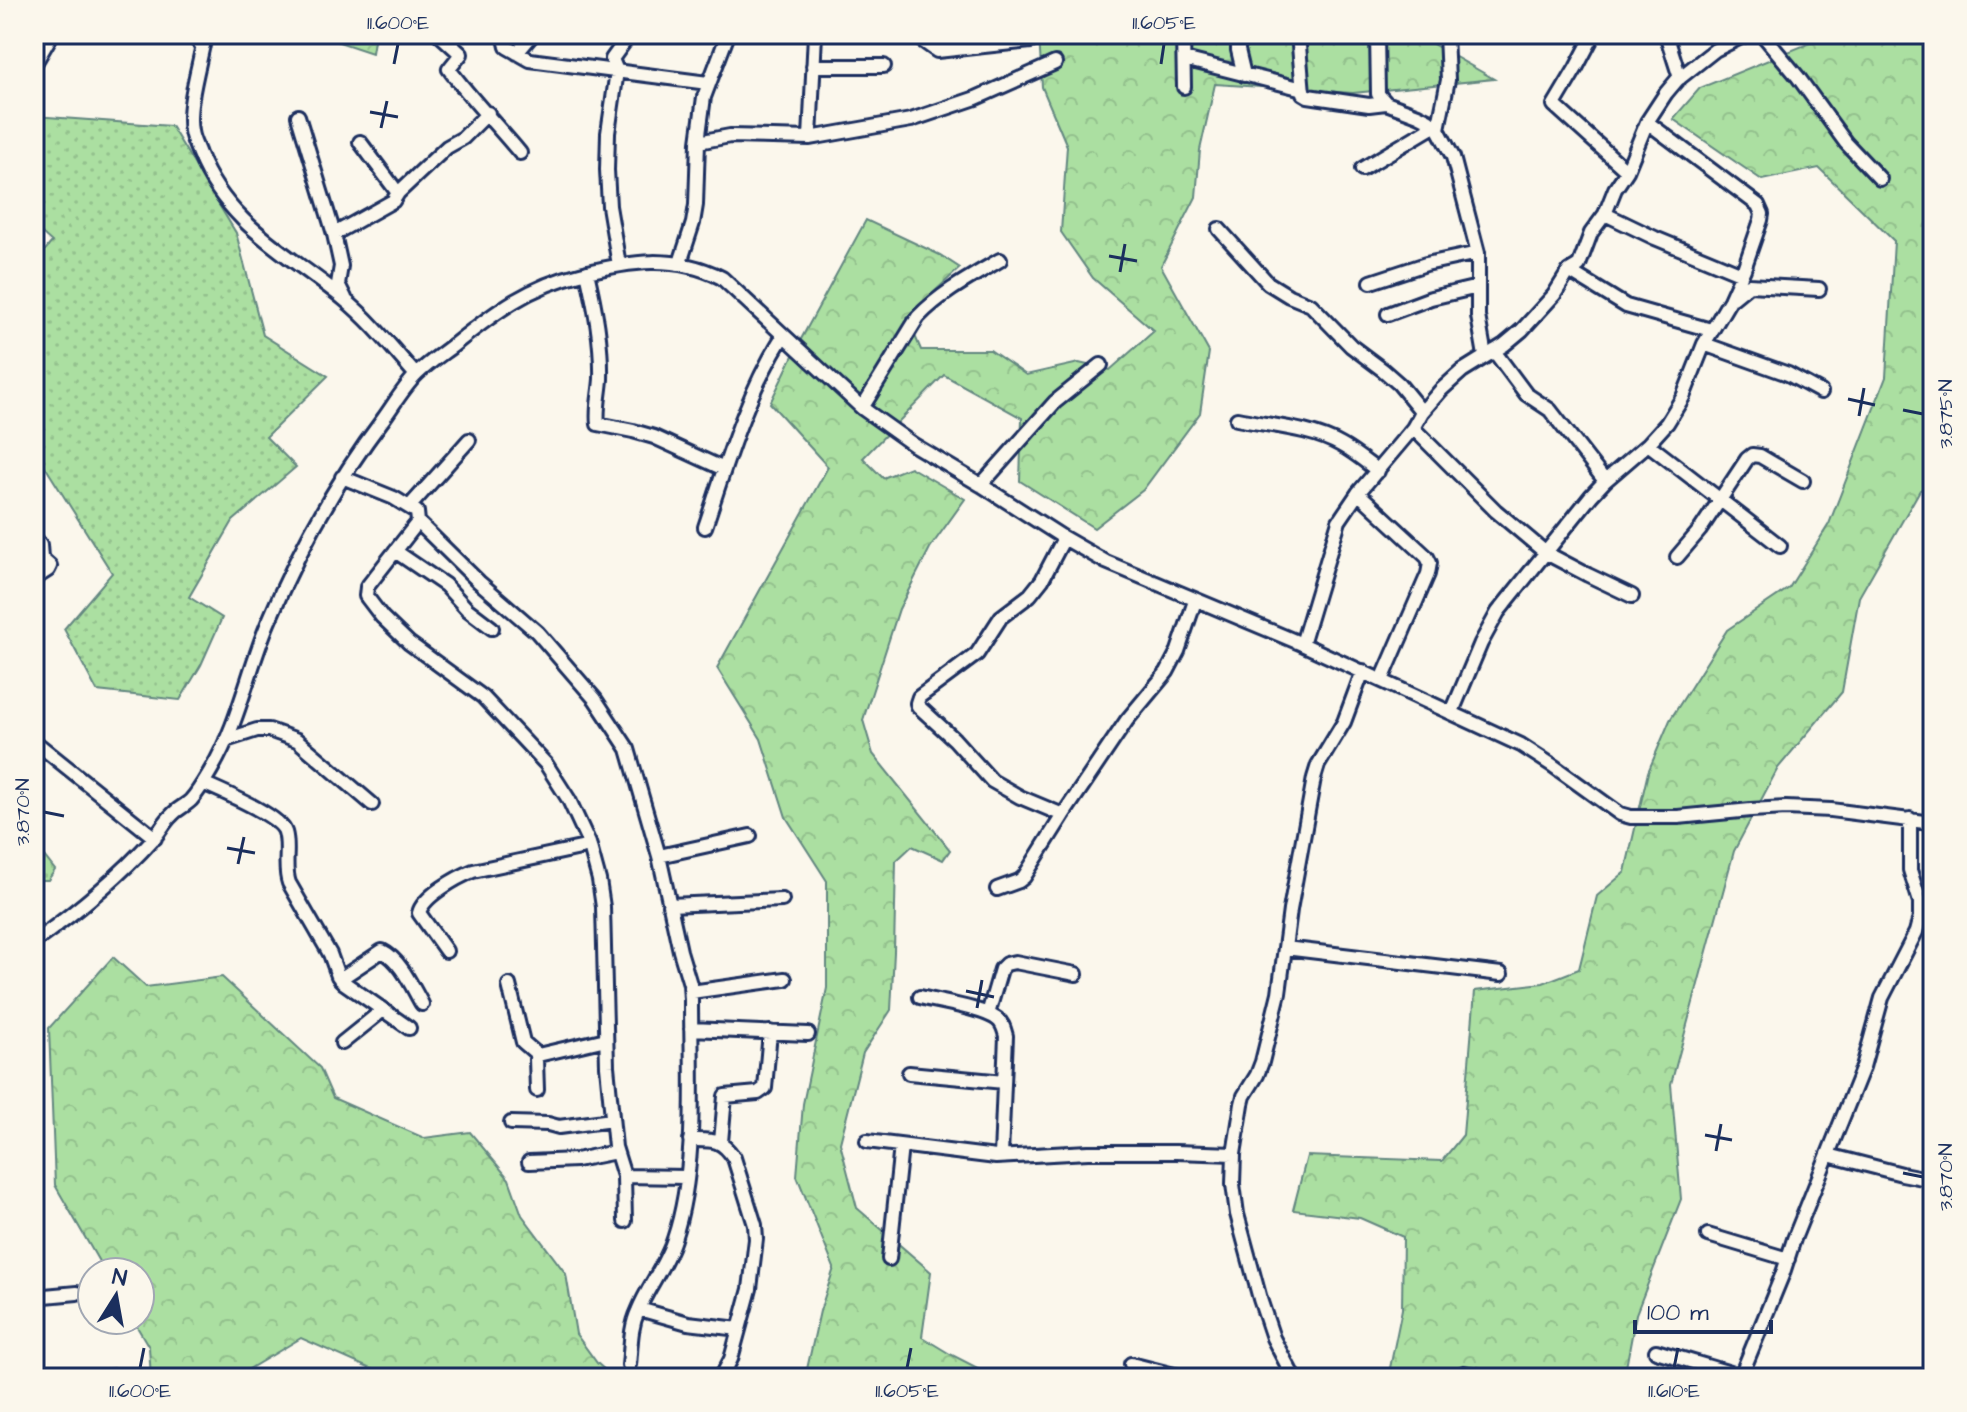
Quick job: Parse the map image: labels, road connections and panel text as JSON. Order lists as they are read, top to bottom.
{
  "scale_bar": "100 m",
  "north": "top",
  "coordinates": [
    "11.600°E",
    "11.605°E",
    "3.875°N",
    "3.870°N",
    "11.610°E"
  ]
}
